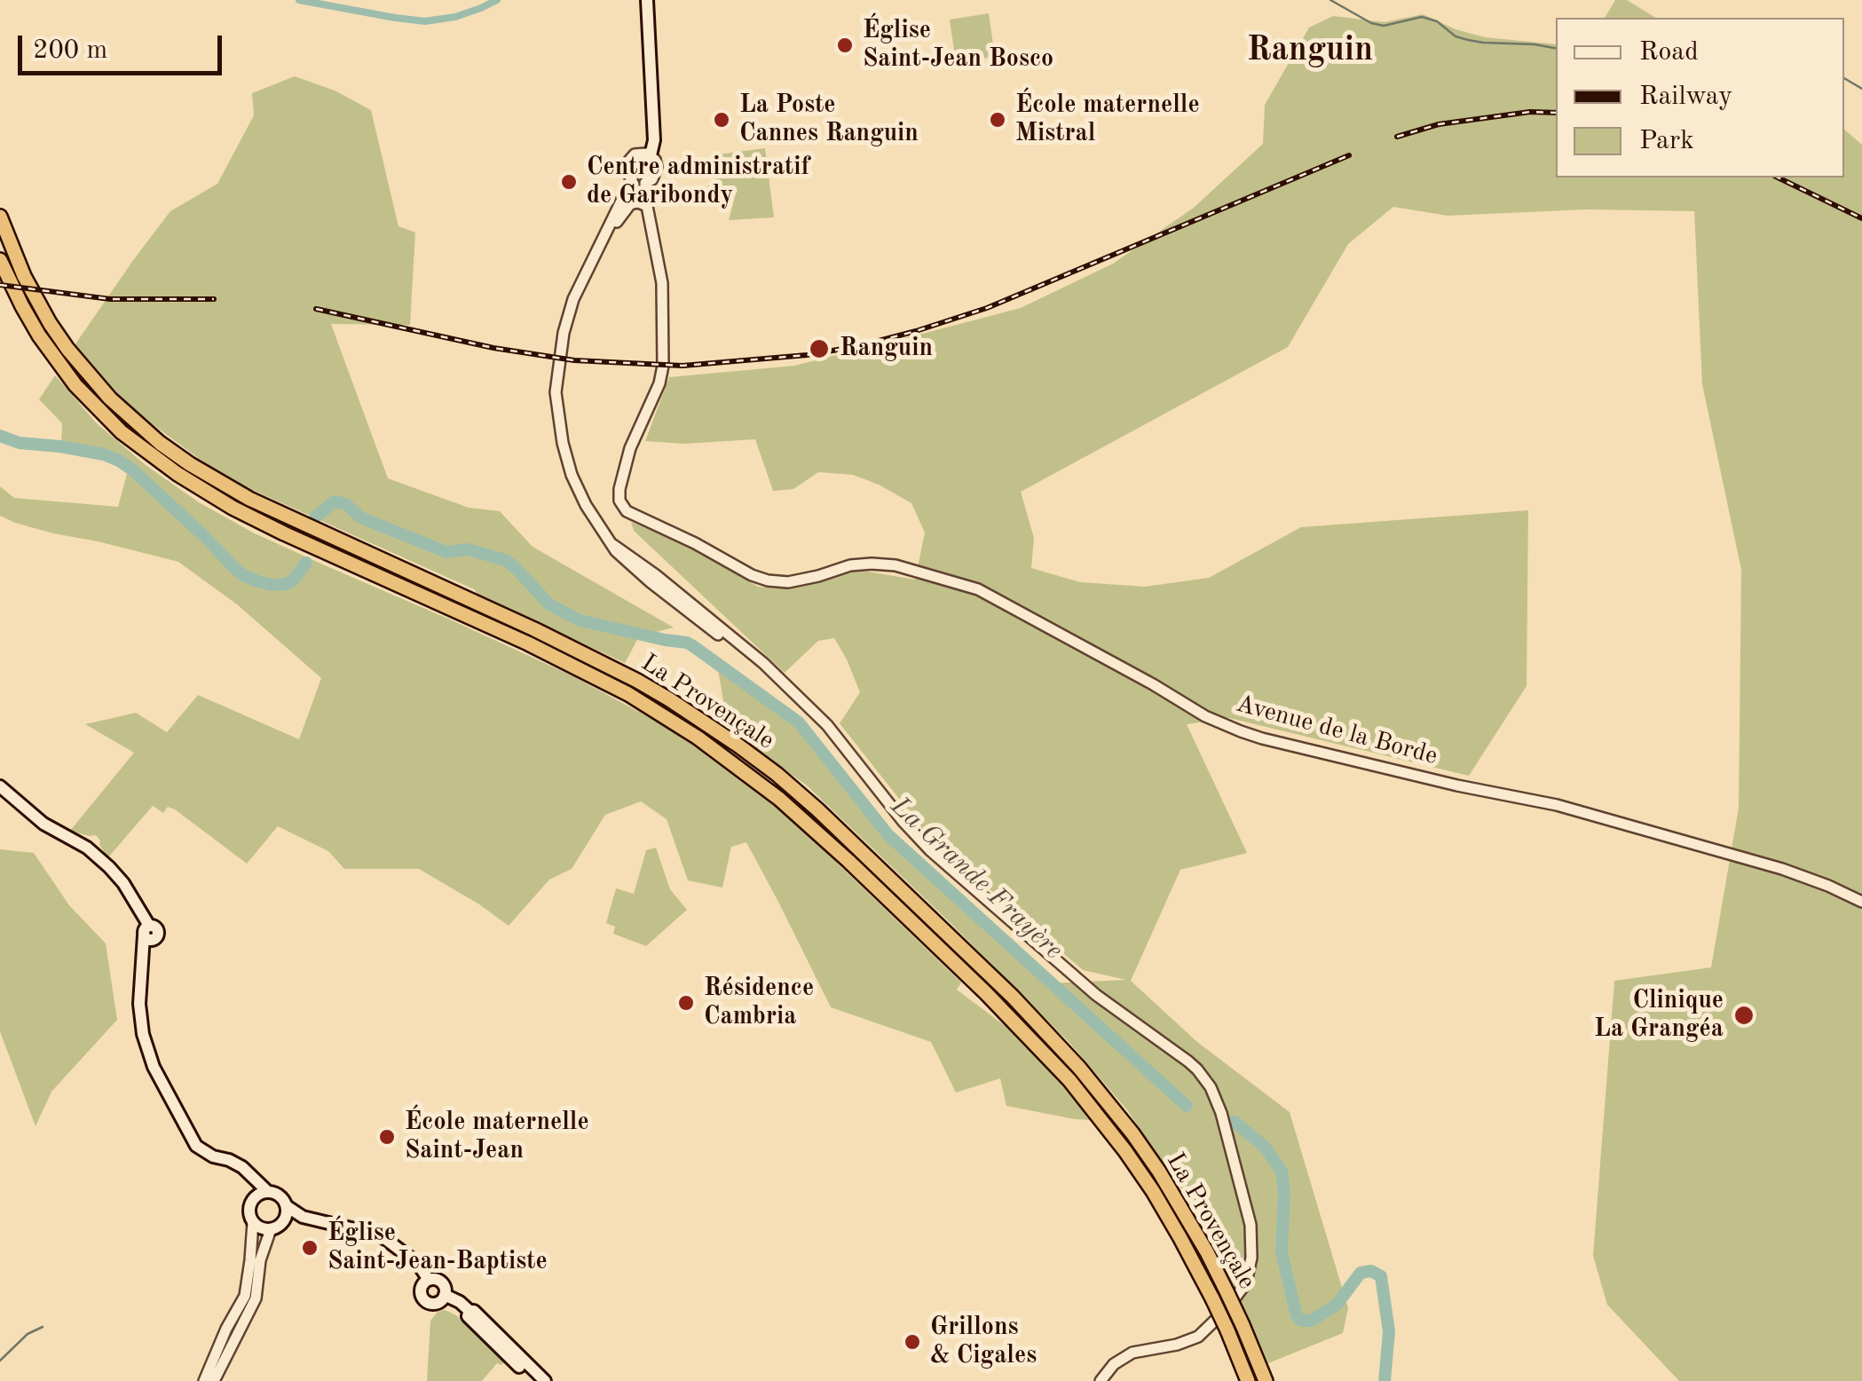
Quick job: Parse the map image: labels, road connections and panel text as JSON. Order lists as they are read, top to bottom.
{
  "streets": {
    "highway": ["La Provençale"],
    "street": ["Avenue de la Borde"]
  },
  "districts": ["Ranguin"],
  "water": ["La Grande Frayère"],
  "places": [
    "Église Saint-Jean Bosco",
    "La Poste Cannes Ranguin",
    "École maternelle Mistral",
    "Centre administratif de Garibondy",
    "Ranguin",
    "Résidence Cambria",
    "Clinique La Grangéa",
    "École maternelle Saint-Jean",
    "Église Saint-Jean-Baptiste",
    "Grillons & Cigales"
  ],
  "legend": ["Road", "Railway", "Park"],
  "scale_bar": "200 m"
}
